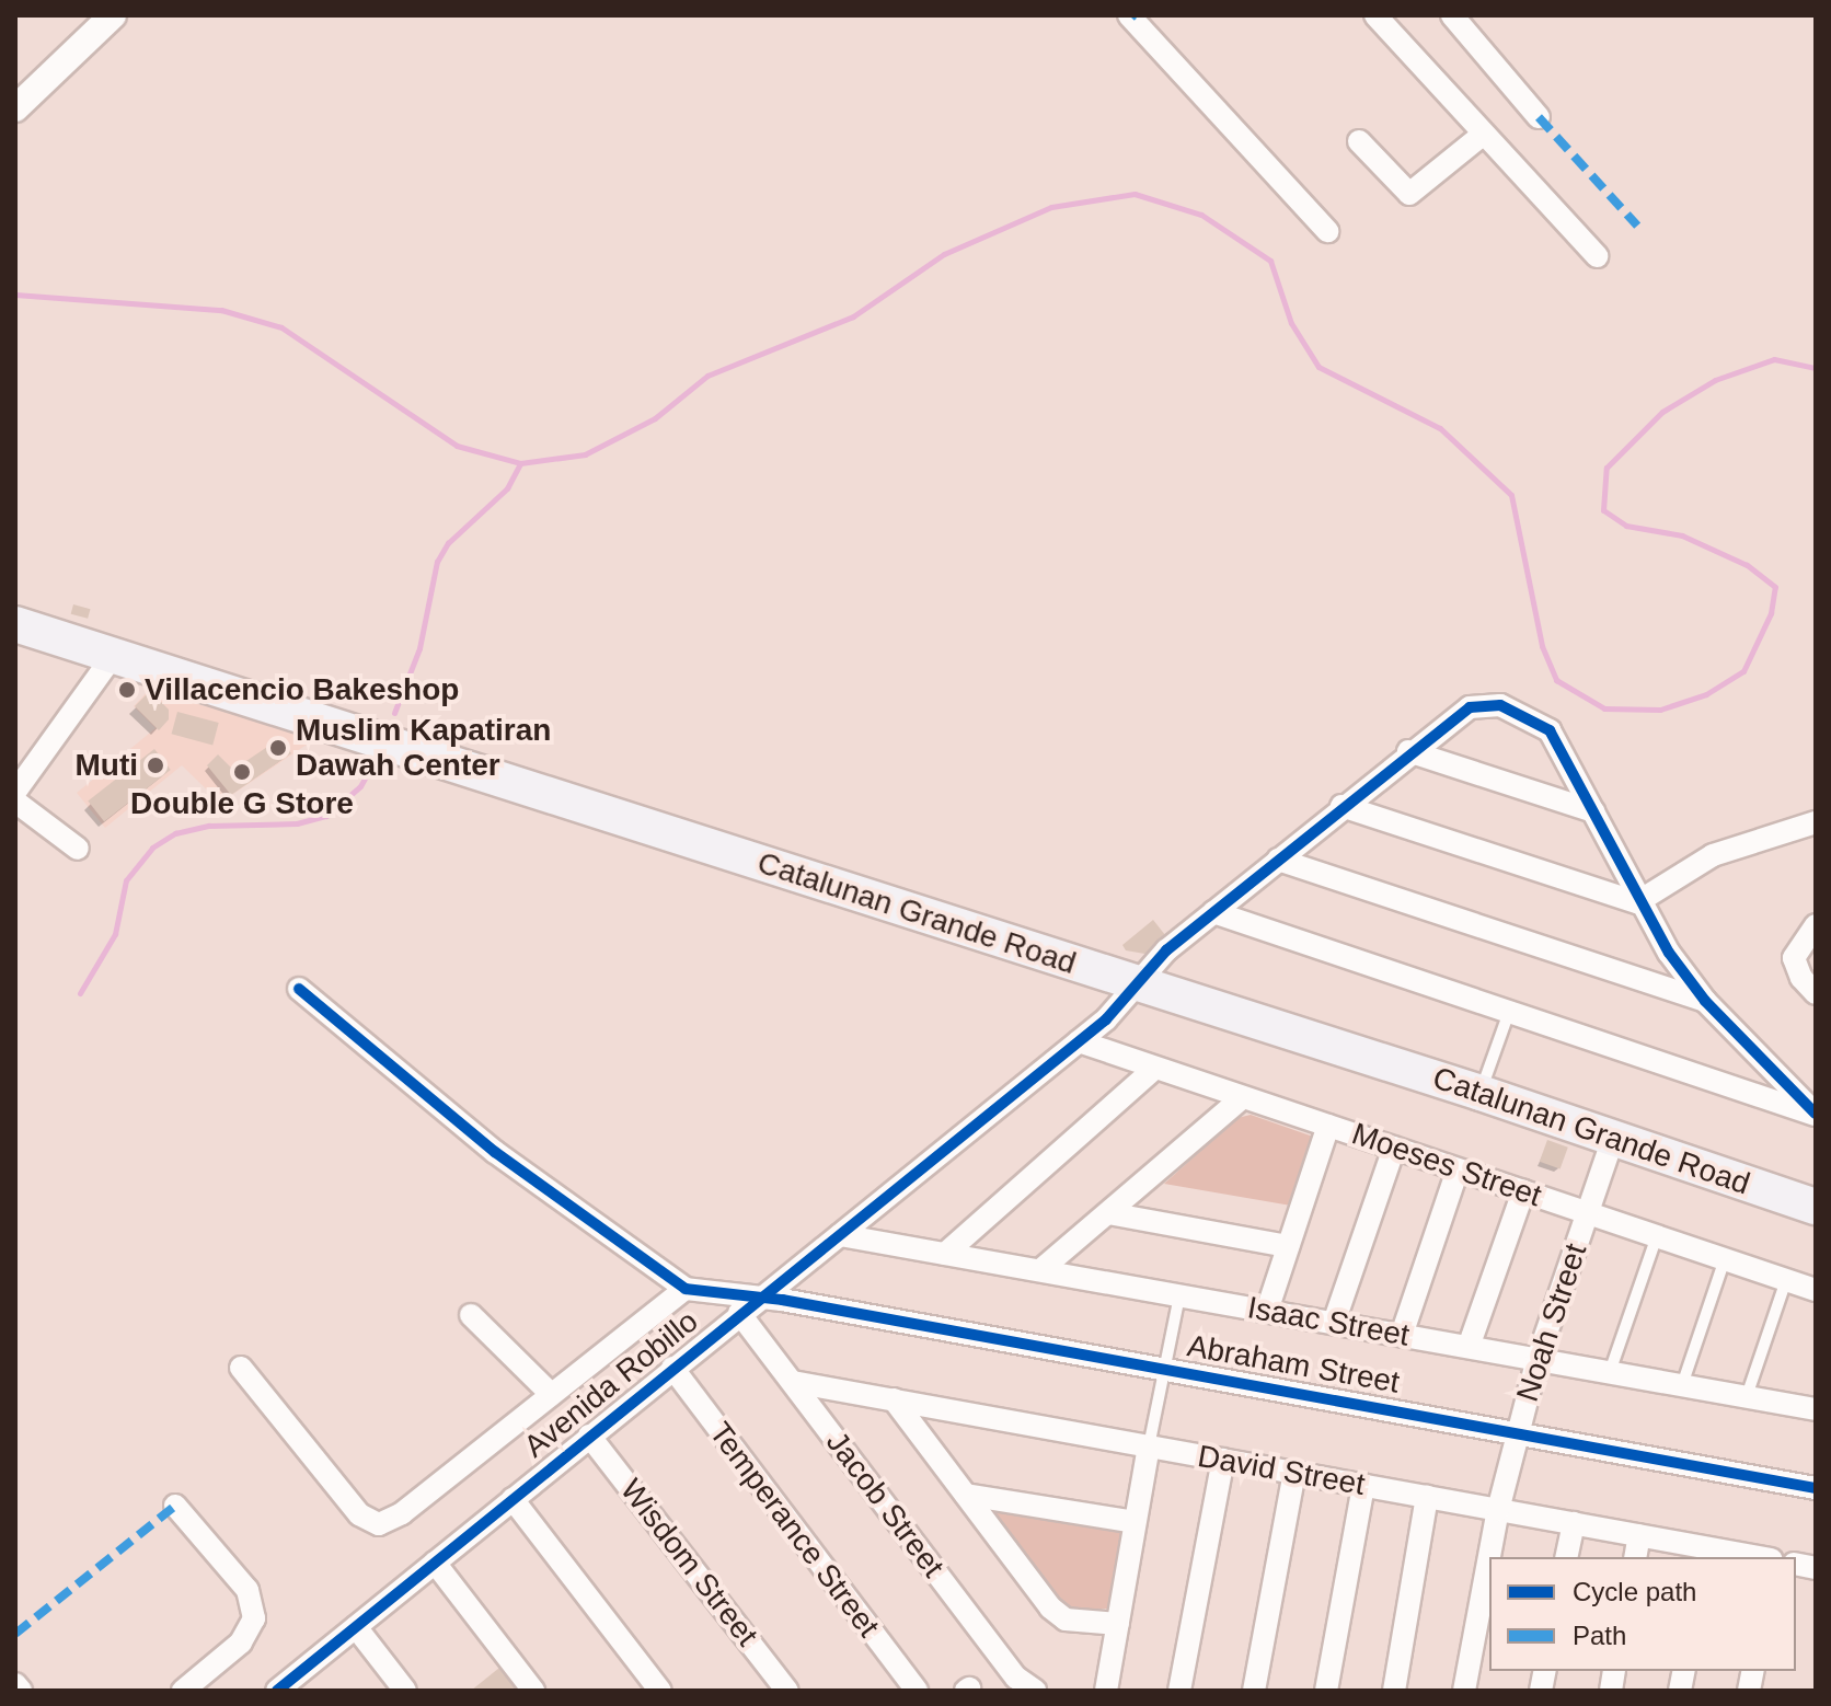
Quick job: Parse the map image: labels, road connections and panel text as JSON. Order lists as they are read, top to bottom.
{
  "streets": {
    "main road": ["Catalunan Grande Road"],
    "street": [
      "Moeses Street",
      "Isaac Street",
      "Noah Street",
      "Abraham Street",
      "Avenida Robillo",
      "David Street",
      "Jacob Street",
      "Temperance Street",
      "Wisdom Street"
    ]
  },
  "crossings": [
    ["Catalunan Grande Road", "Noah Street"],
    ["Catalunan Grande Road", "Avenida Robillo"],
    ["Moeses Street", "Noah Street"],
    ["Moeses Street", "Avenida Robillo"],
    ["Isaac Street", "Noah Street"],
    ["Isaac Street", "Avenida Robillo"],
    ["Noah Street", "Abraham Street"],
    ["Noah Street", "David Street"],
    ["Abraham Street", "Avenida Robillo"],
    ["Avenida Robillo", "Jacob Street"],
    ["Avenida Robillo", "Temperance Street"],
    ["Avenida Robillo", "Wisdom Street"],
    ["David Street", "Jacob Street"]
  ],
  "places": [
    "Villacencio Bakeshop",
    "Muslim Kapatiran Dawah Center",
    "Muti",
    "Double G Store"
  ],
  "legend": ["Cycle path", "Path"]
}
